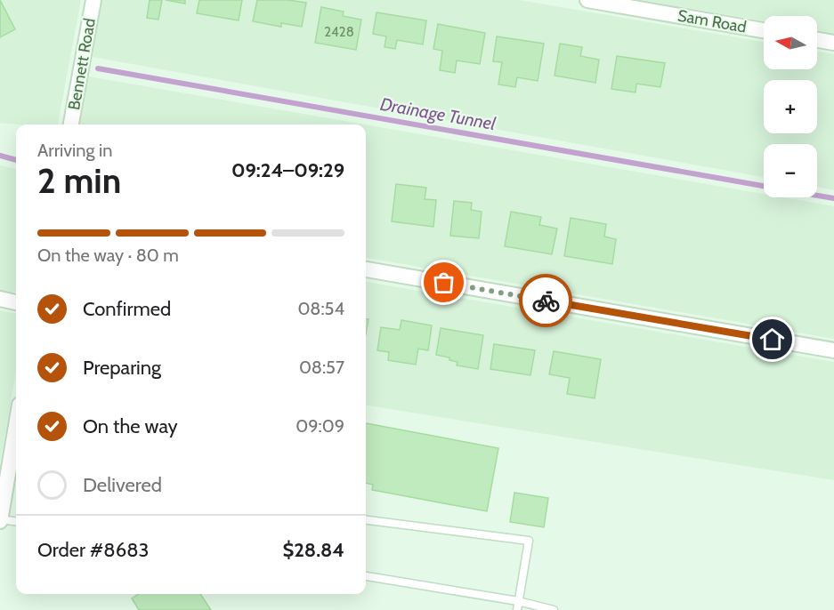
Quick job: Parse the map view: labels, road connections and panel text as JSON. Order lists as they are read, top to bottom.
{
  "streets": {
    "street": ["Sam Road", "Bennett Road"]
  },
  "water": ["Drainage Tunnel"],
  "house_numbers": ["2428"],
  "north": "left",
  "page": {
    "map_buttons": ["+", "−"],
    "heading": ["2 min", "Arriving in", "09:24–09:29"],
    "panel": ["Order #8683", "$28.84"],
    "bar": "On the way · 80 m",
    "list": [
      ["Confirmed", "08:54"],
      ["Preparing", "08:57"],
      ["On the way", "09:09"],
      "Delivered"
    ]
  }
}
